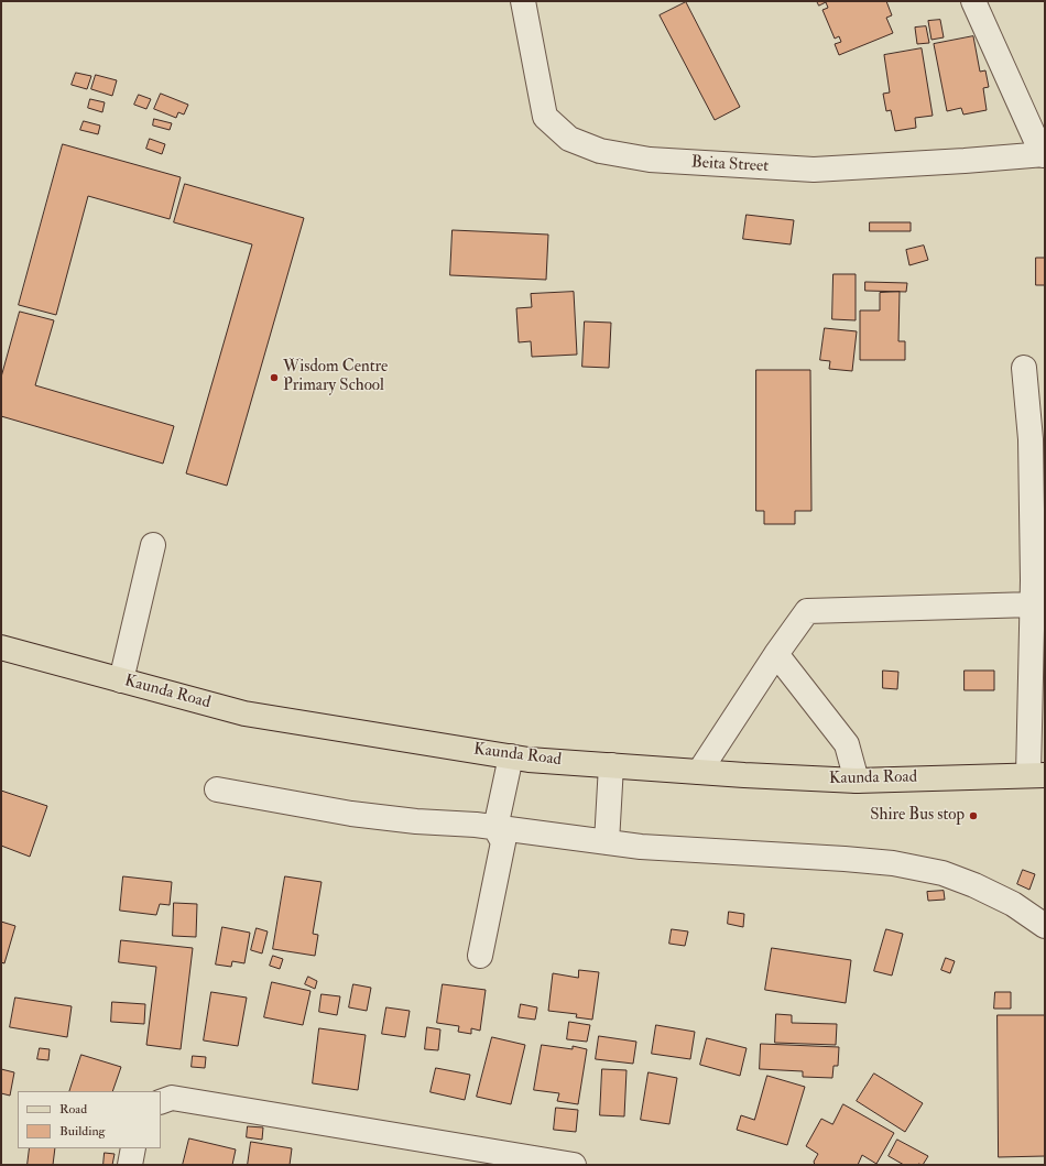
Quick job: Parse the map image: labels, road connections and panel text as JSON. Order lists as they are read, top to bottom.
{
  "streets": {
    "main road": ["Kaunda Road"],
    "street": ["Beita Street"]
  },
  "places": ["Wisdom Centre Primary School", "Shire Bus stop"],
  "legend": ["Road", "Building"]
}
